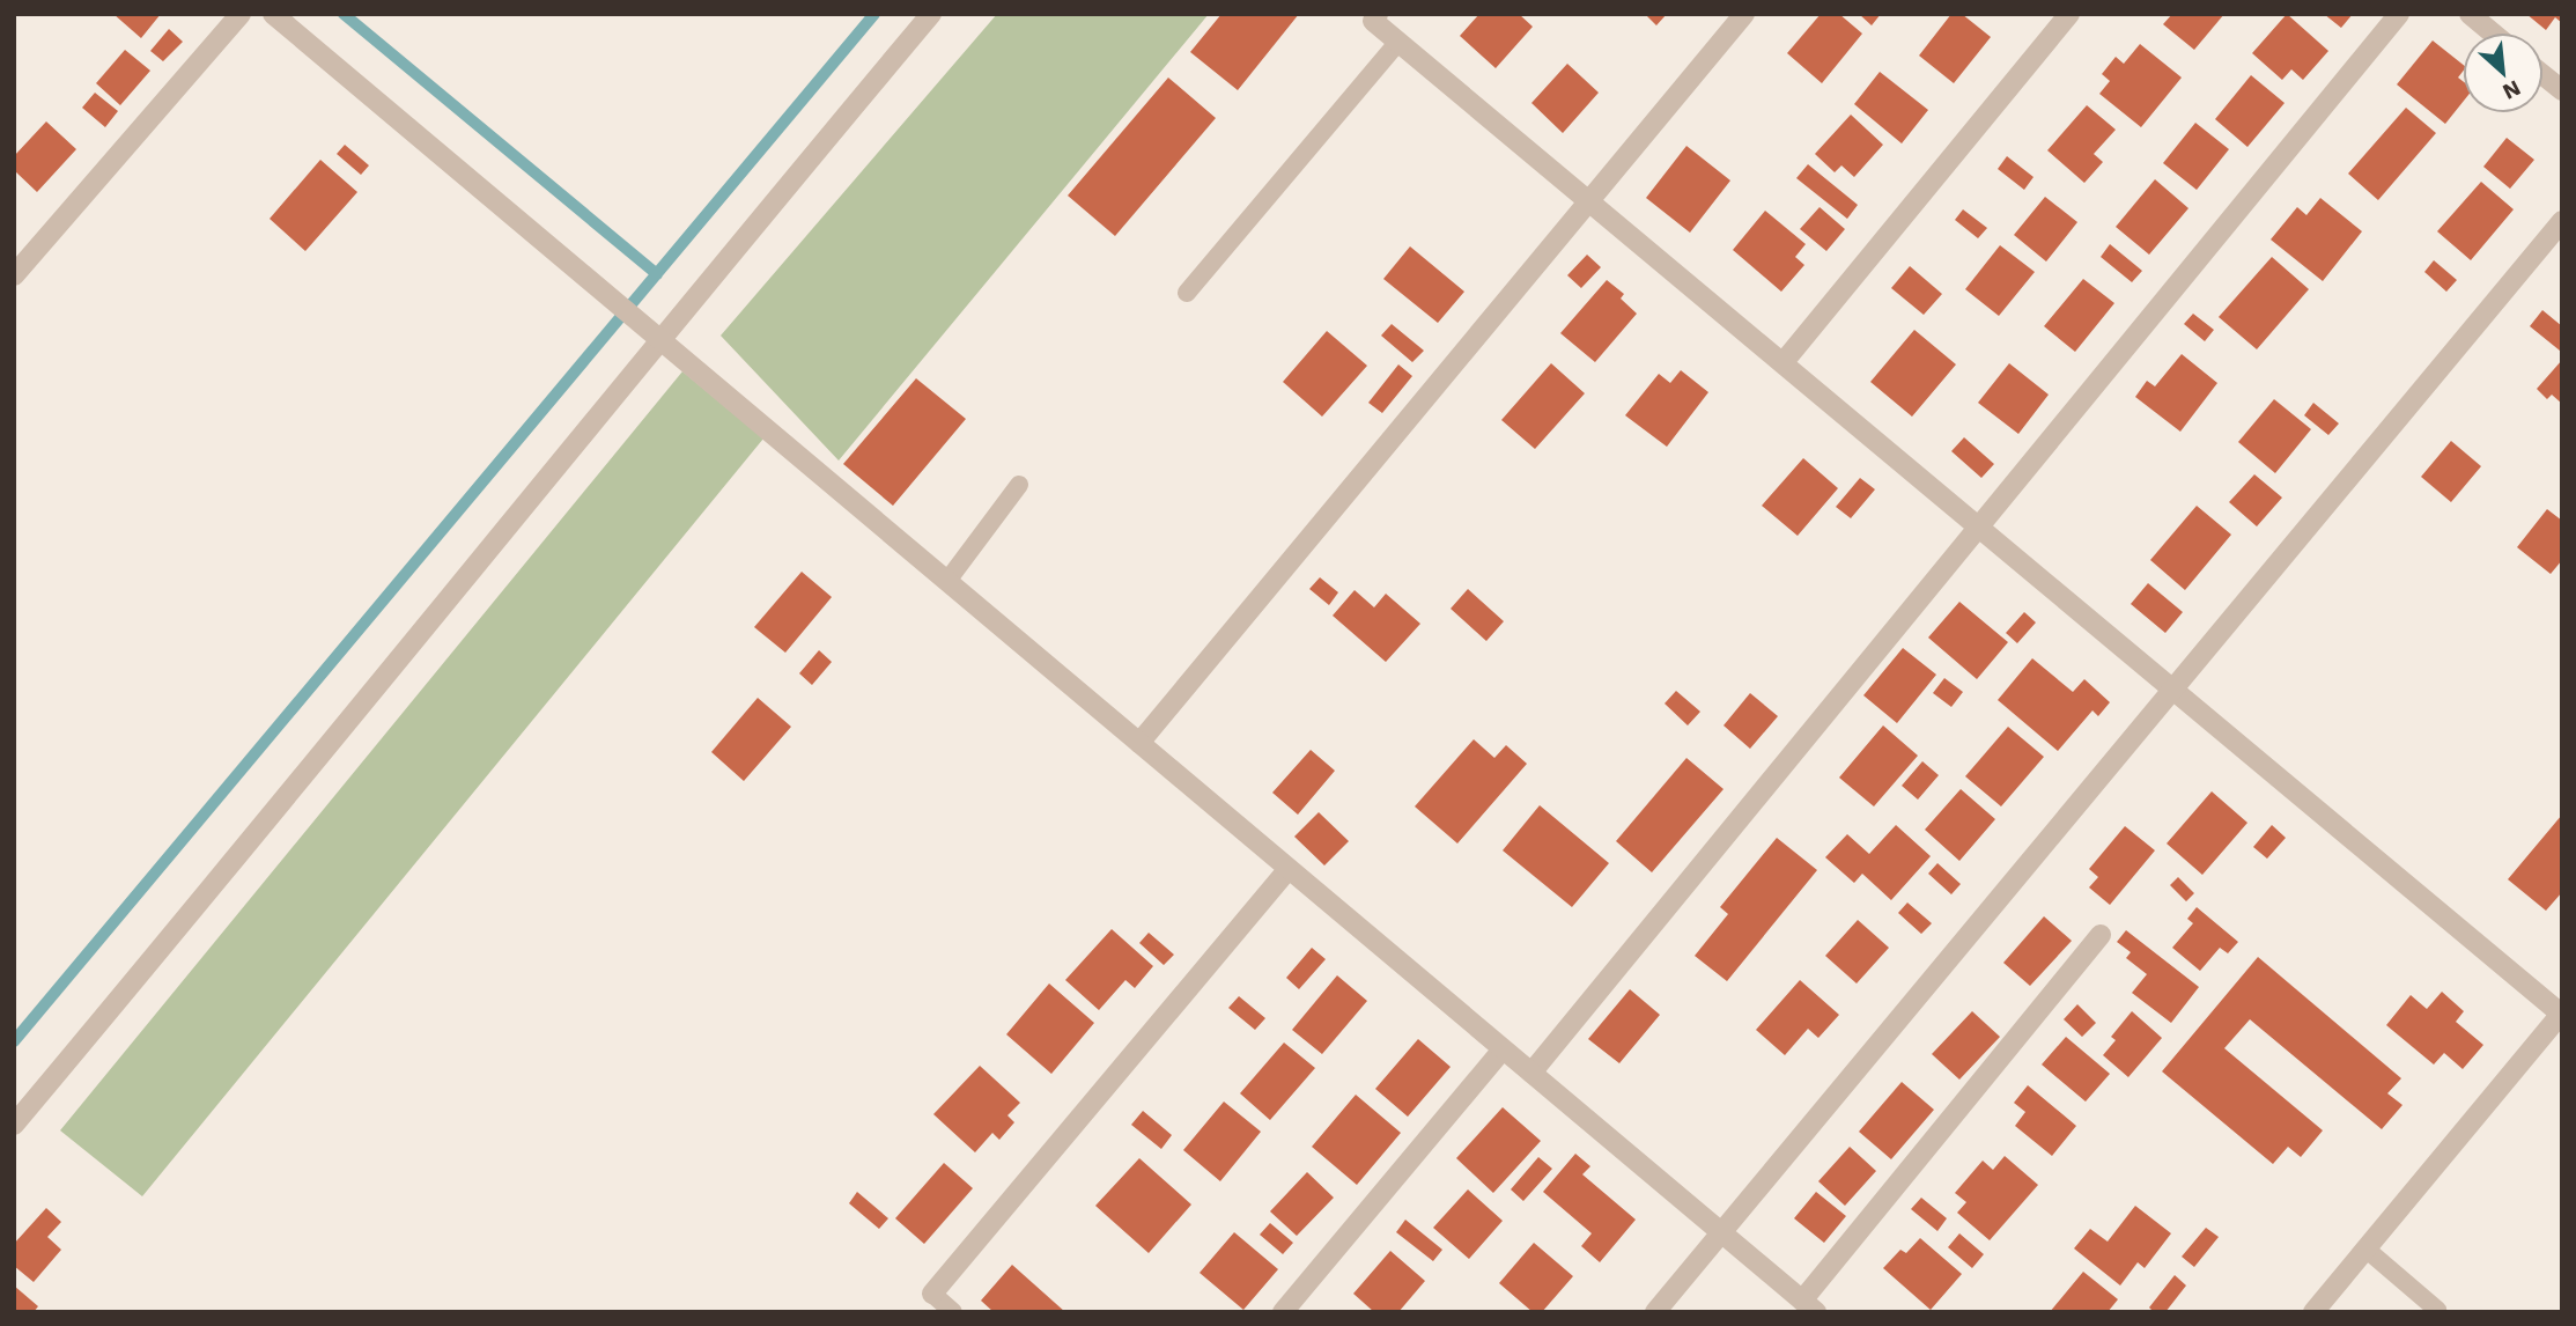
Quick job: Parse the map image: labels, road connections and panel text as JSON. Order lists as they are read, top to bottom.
{
  "north": "bottom right"
}
